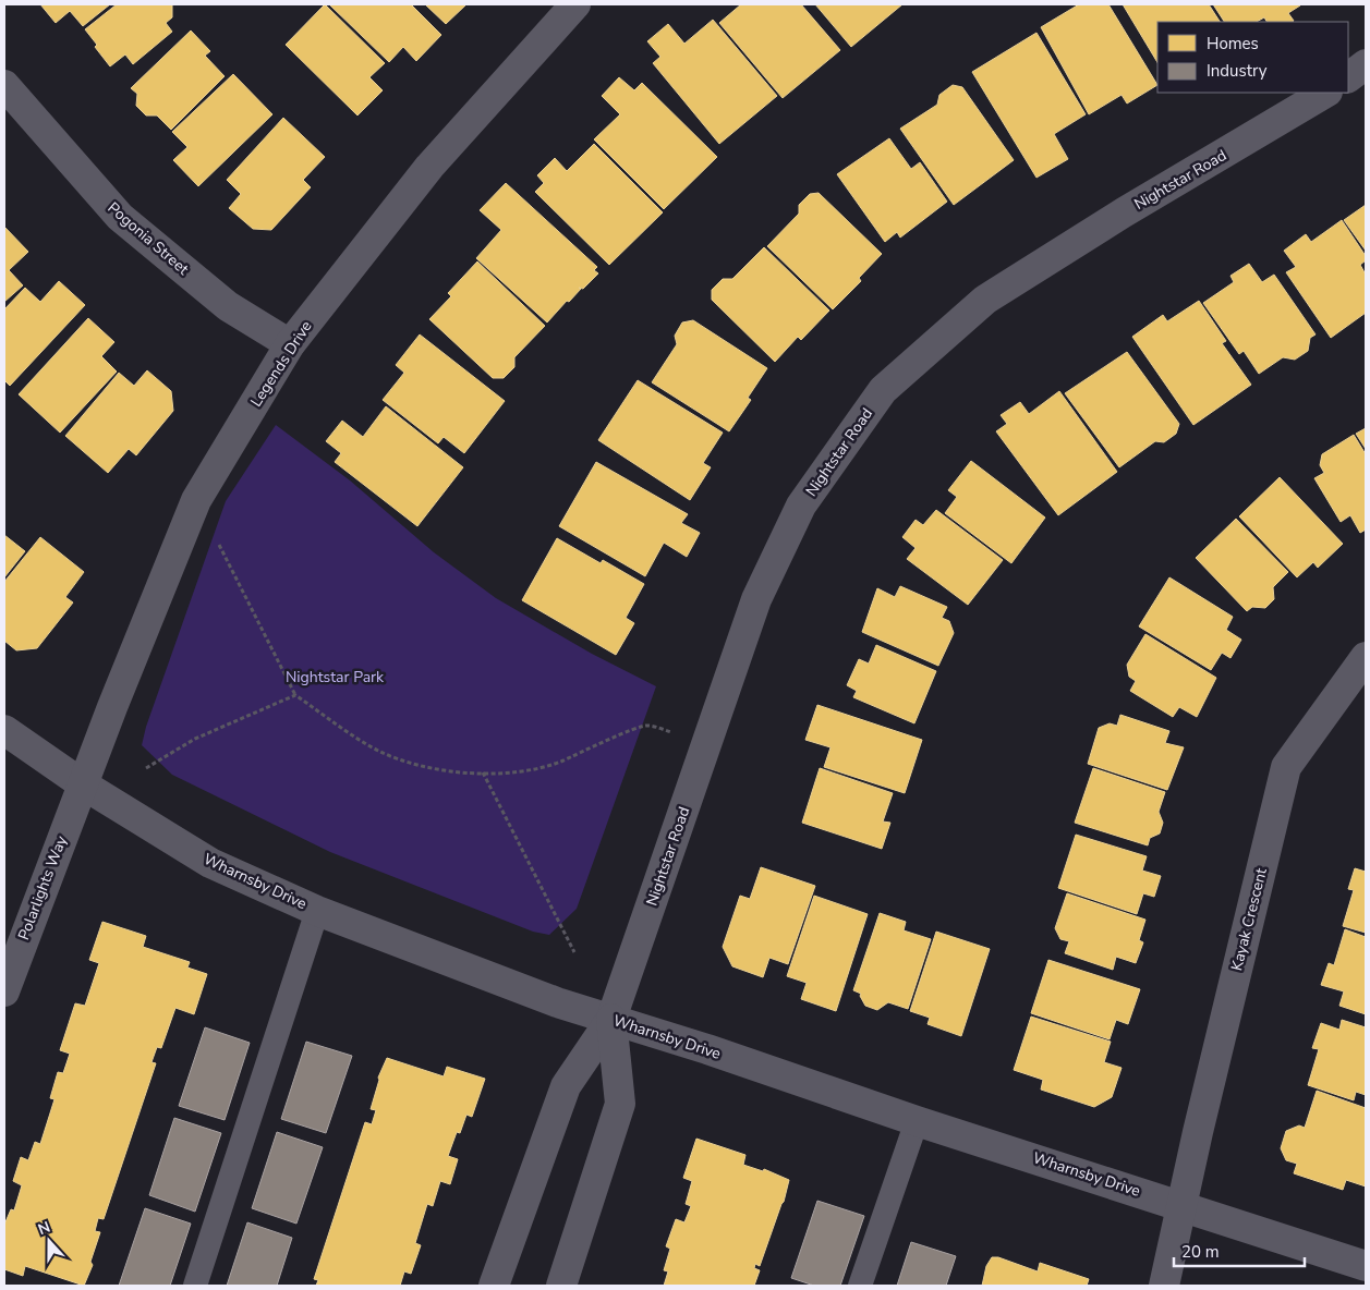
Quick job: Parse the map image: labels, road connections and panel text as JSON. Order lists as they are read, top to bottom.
{
  "streets": {
    "street": [
      "Nightstar Road",
      "Pogonia Street",
      "Legends Drive",
      "Wharnsby Drive",
      "Polarlights Way",
      "Kayak Crescent"
    ]
  },
  "crossings": [
    ["Nightstar Road", "Wharnsby Drive"],
    ["Pogonia Street", "Legends Drive"],
    ["Legends Drive", "Wharnsby Drive"],
    ["Legends Drive", "Polarlights Way"],
    ["Wharnsby Drive", "Polarlights Way"],
    ["Wharnsby Drive", "Kayak Crescent"]
  ],
  "parks": ["Nightstar Park"],
  "legend": ["Homes", "Industry"],
  "scale_bar": "20 m",
  "north": "top"
}
